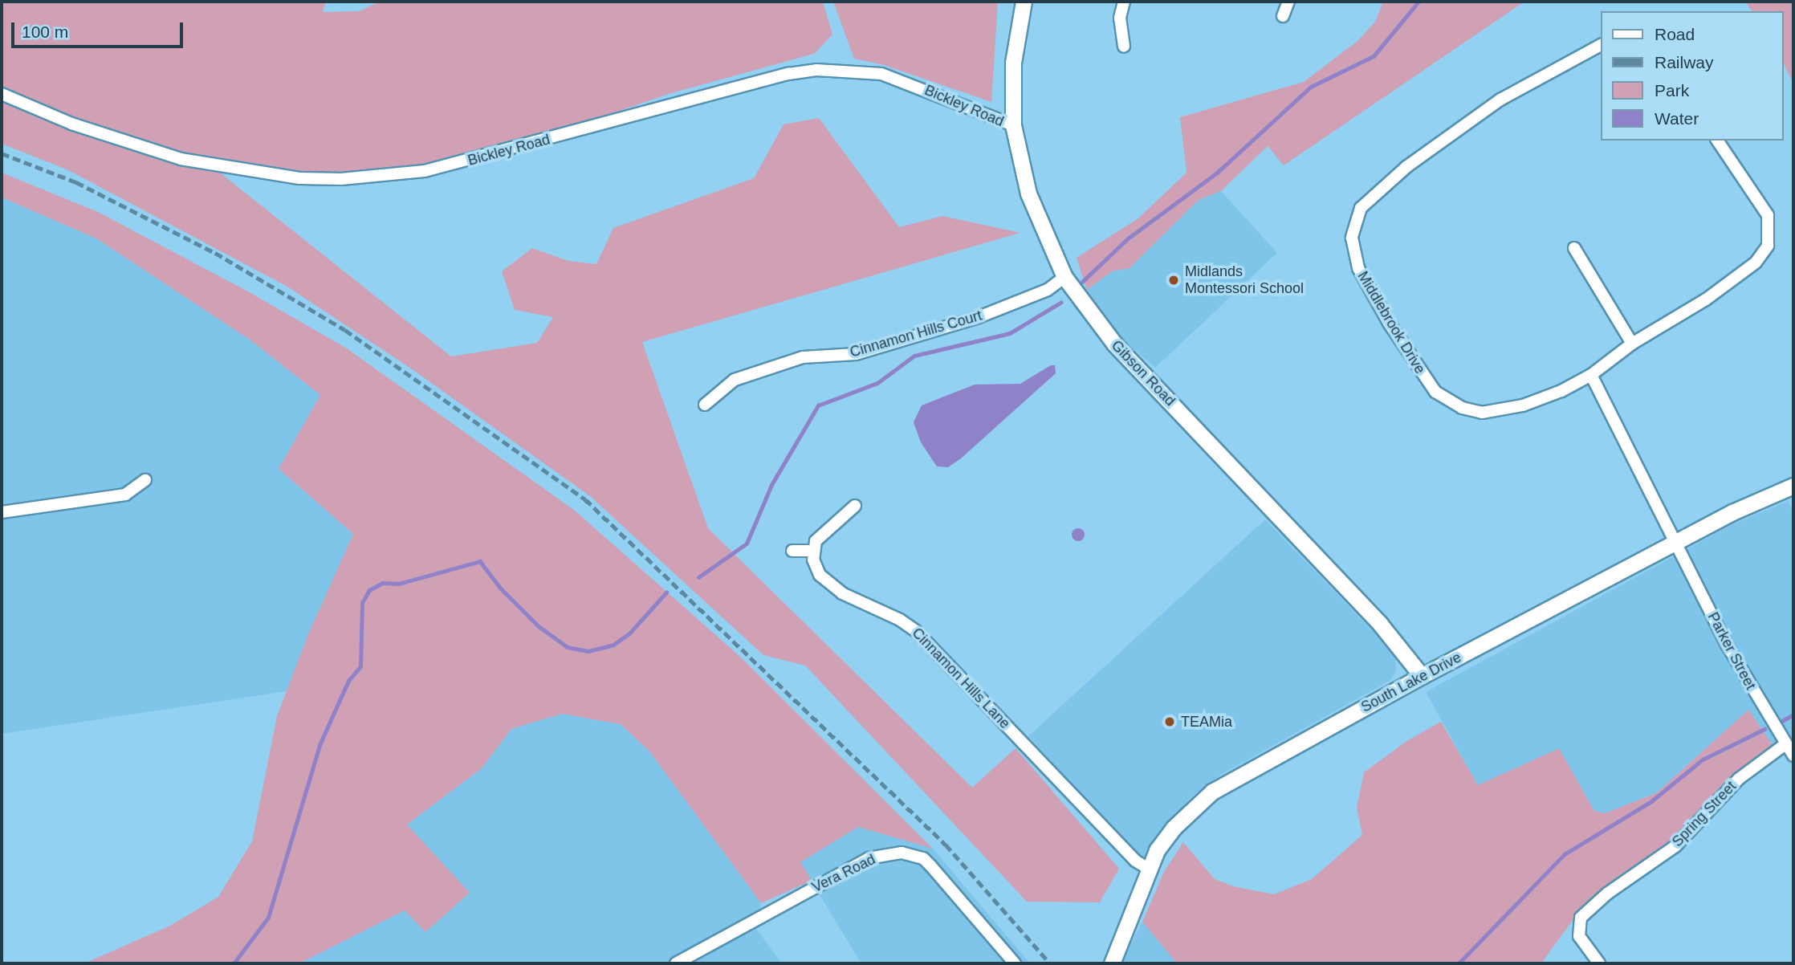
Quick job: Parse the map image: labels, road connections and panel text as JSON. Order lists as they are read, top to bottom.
{
  "streets": {
    "main road": ["Gibson Road", "South Lake Drive"],
    "street": [
      "Bickley Road",
      "Middlebrook Drive",
      "Cinnamon Hills Court",
      "Parker Street",
      "Cinnamon Hills Lane",
      "Spring Street",
      "Vera Road"
    ]
  },
  "crossings": [
    ["Bickley Road", "Gibson Road"],
    ["Cinnamon Hills Court", "Gibson Road"],
    ["Gibson Road", "South Lake Drive"],
    ["Parker Street", "South Lake Drive"],
    ["Parker Street", "Spring Street"],
    ["Cinnamon Hills Lane", "South Lake Drive"]
  ],
  "places": ["Midlands Montessori School", "TEAMia"],
  "legend": [
    "Road",
    "Railway",
    "Park",
    "Water"
  ],
  "scale_bar": "100 m"
}
